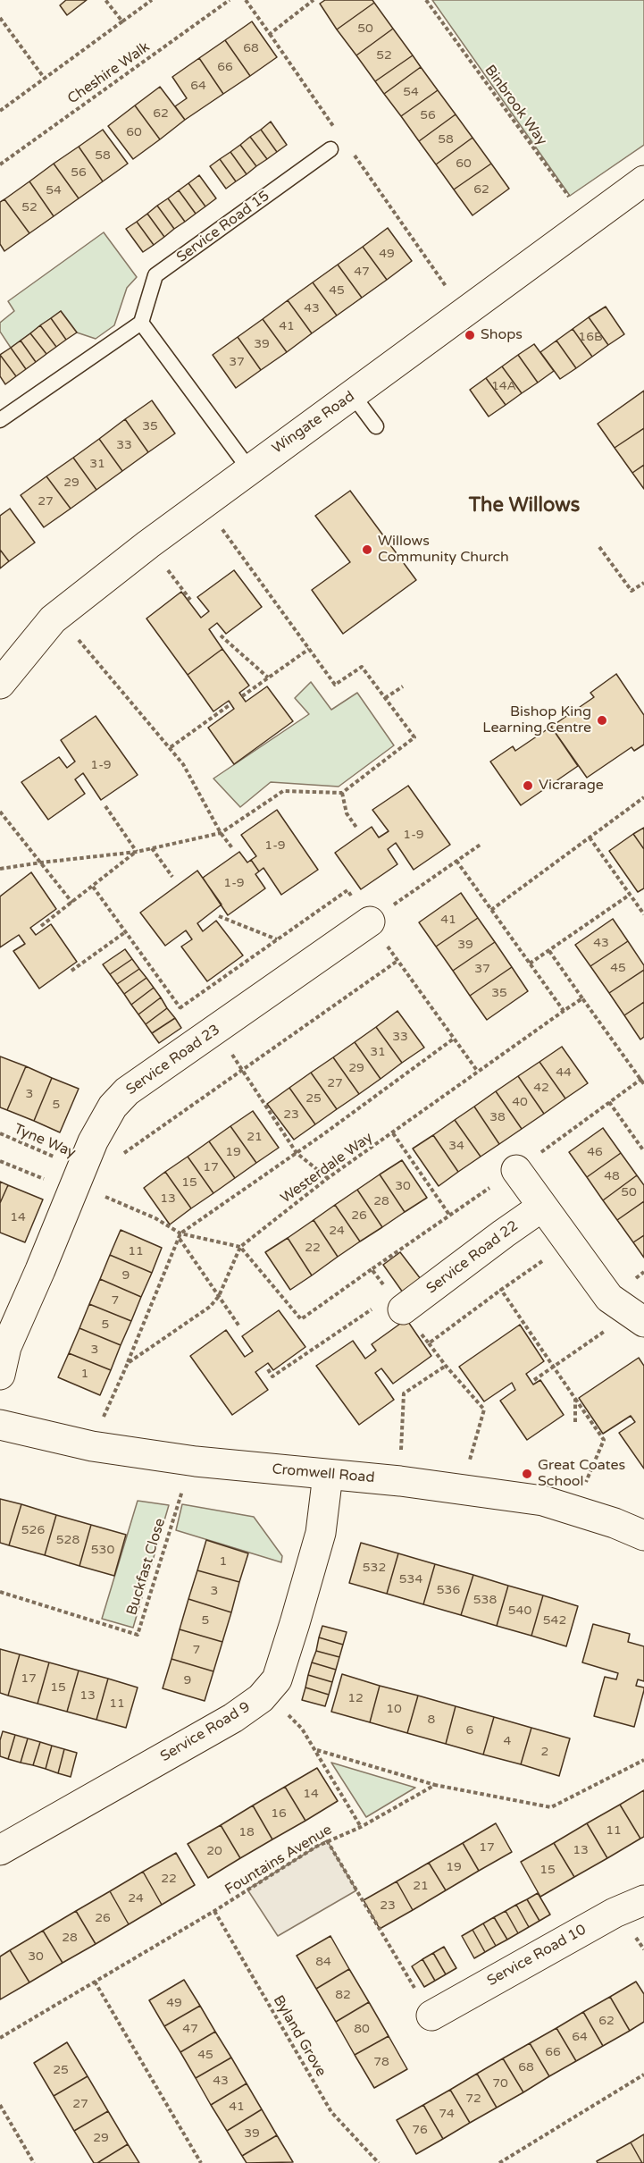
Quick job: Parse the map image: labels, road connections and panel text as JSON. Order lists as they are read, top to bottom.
{
  "streets": {
    "street": [
      "Wingate Road",
      "Service Road 23",
      "Service Road 22",
      "Cromwell Road",
      "Service Road 9",
      "Service Road 10"
    ],
    "lane": ["Service Road 15"],
    "path": [
      "Cheshire Walk",
      "Binbrook Way",
      "Tyne Way",
      "Westerdale Way",
      "Buckfast Close",
      "Fountains Avenue",
      "Byland Grove"
    ]
  },
  "crossings": [
    ["Binbrook Way", "Wingate Road"],
    ["Service Road 23", "Tyne Way"],
    ["Cromwell Road", "Buckfast Close"],
    ["Cromwell Road", "Service Road 9"],
    ["Fountains Avenue", "Byland Grove"]
  ],
  "districts": ["The Willows"],
  "places": [
    "Shops",
    "Willows Community Church",
    "Bishop King Learning Centre",
    "Vicrarage",
    "Great Coates School"
  ],
  "house_numbers": [
    "50",
    "68",
    "52",
    "66",
    "64",
    "54",
    "62",
    "56",
    "60",
    "58",
    "58",
    "60",
    "56",
    "62",
    "54",
    "52",
    "49",
    "47",
    "45",
    "43",
    "41",
    "16B",
    "39",
    "37",
    "14A",
    "35",
    "33",
    "31",
    "29",
    "27",
    "1-9",
    "1-9",
    "1-9",
    "1-9",
    "41",
    "43",
    "39",
    "45",
    "37",
    "35",
    "33",
    "31",
    "29",
    "44",
    "27",
    "42",
    "3",
    "25",
    "40",
    "5",
    "23",
    "38",
    "21",
    "34",
    "19",
    "46",
    "17",
    "48",
    "15",
    "30",
    "50",
    "13",
    "28",
    "26",
    "14",
    "24",
    "22",
    "11",
    "9",
    "7",
    "5",
    "3",
    "1",
    "526",
    "528",
    "530",
    "1",
    "532",
    "534",
    "536",
    "3",
    "538",
    "540",
    "5",
    "542",
    "7",
    "17",
    "9",
    "15",
    "13",
    "12",
    "11",
    "10",
    "8",
    "6",
    "4",
    "2",
    "14",
    "16",
    "11",
    "18",
    "17",
    "13",
    "20",
    "19",
    "15",
    "22",
    "21",
    "24",
    "23",
    "26",
    "28",
    "30",
    "84",
    "82",
    "49",
    "62",
    "47",
    "80",
    "64",
    "66",
    "45",
    "78",
    "68",
    "25",
    "43",
    "70",
    "72",
    "27",
    "41",
    "74",
    "76",
    "39",
    "29"
  ]
}
